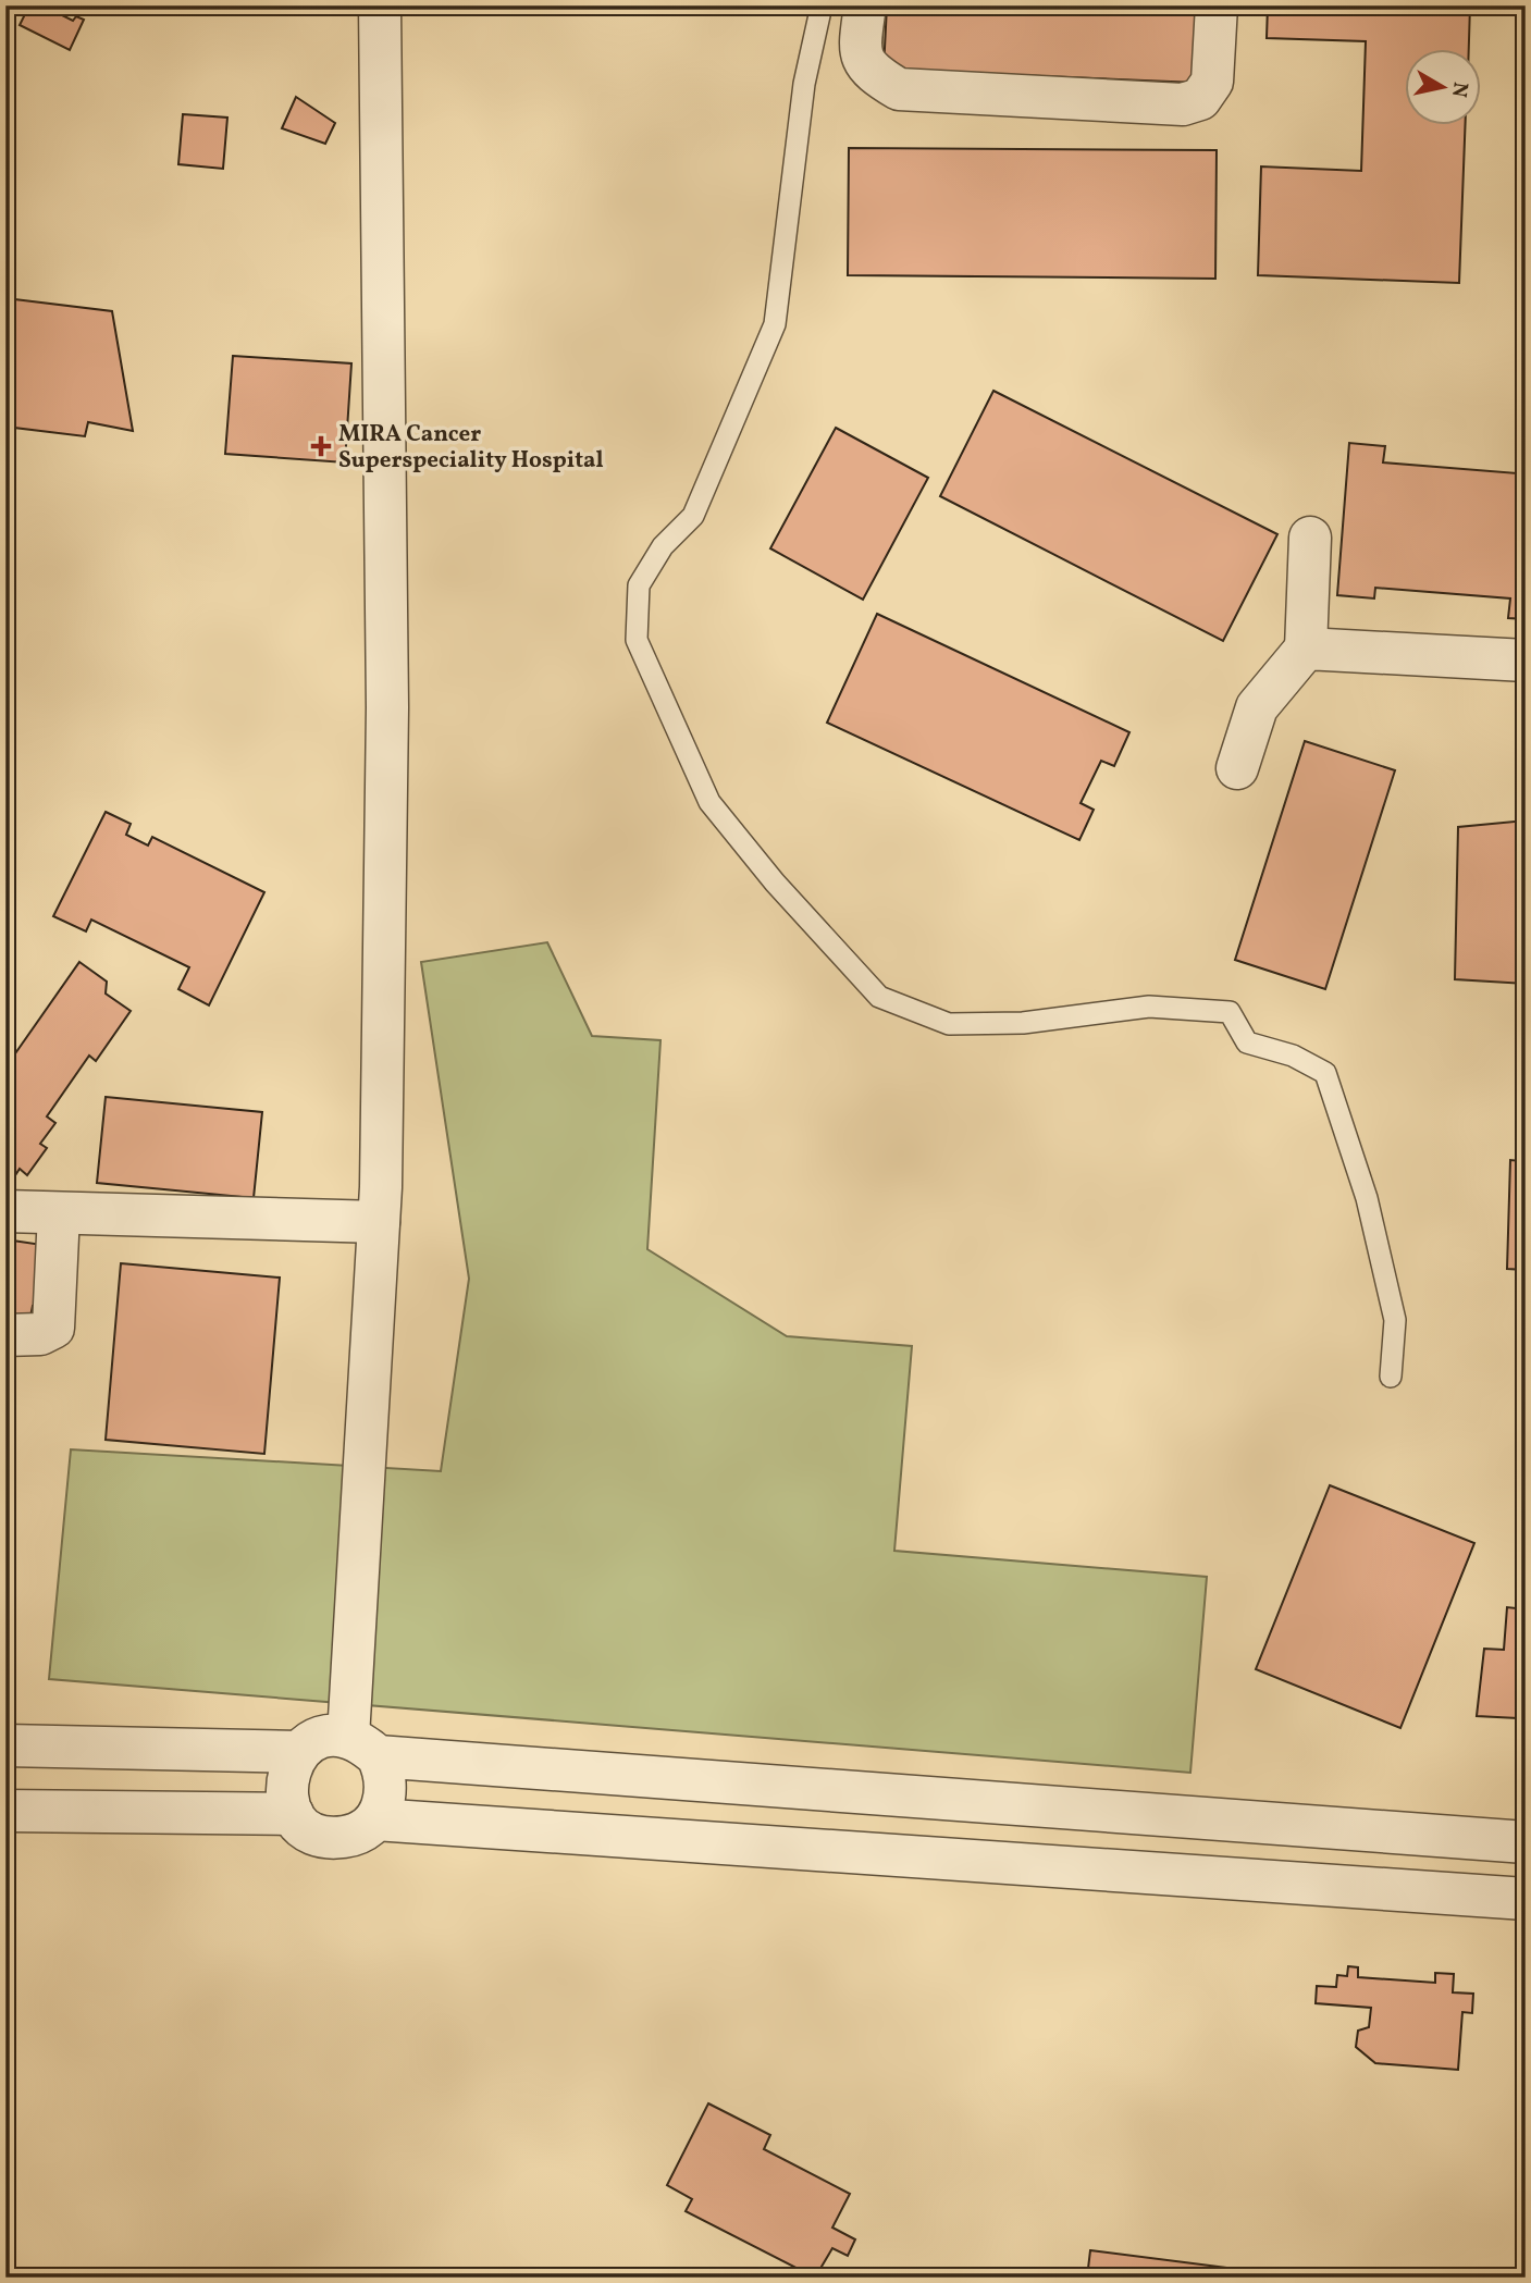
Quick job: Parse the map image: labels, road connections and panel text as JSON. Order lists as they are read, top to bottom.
{
  "places": {
    "health": ["MIRA Cancer Superspeciality Hospital"]
  },
  "north": "right"
}
